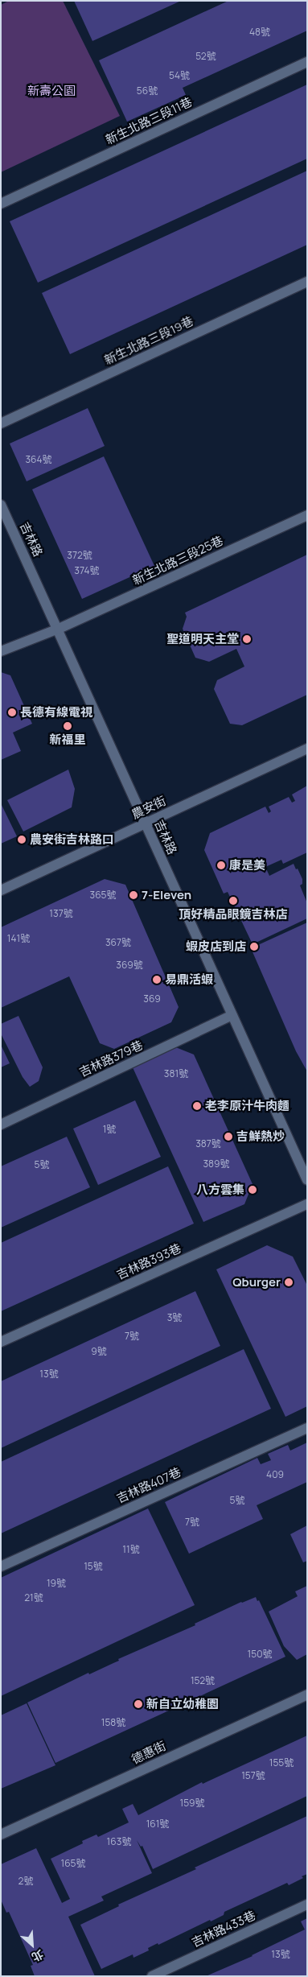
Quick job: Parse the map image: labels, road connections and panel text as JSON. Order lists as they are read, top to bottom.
{
  "streets": {
    "street": [
      "新生北路三段11巷",
      "新生北路三段19巷",
      "吉林路",
      "新生北路三段25巷",
      "農安街",
      "吉林路379巷",
      "吉林路393巷",
      "吉林路407巷",
      "德惠街",
      "吉林路433巷"
    ]
  },
  "crossings": [
    ["吉林路", "新生北路三段25巷"],
    ["吉林路", "農安街"],
    ["吉林路", "吉林路379巷"]
  ],
  "parks": ["新壽公園"],
  "places": [
    "聖道明天主堂",
    "長德有線電視",
    "新福里",
    "農安街吉林路口",
    "康是美",
    "7-Eleven",
    "頂好精品眼鏡吉林店",
    "蝦皮店到店",
    "易鼎活蝦",
    "老李原汁牛肉麵",
    "吉鮮熱炒",
    "八方雲集",
    "Qburger",
    "新自立幼稚園"
  ],
  "house_numbers": [
    "48號",
    "52號",
    "54號",
    "56號",
    "364號",
    "372號",
    "374號",
    "365號",
    "137號",
    "141號",
    "367號",
    "369號",
    "369",
    "381號",
    "1號",
    "387號",
    "389號",
    "5號",
    "3號",
    "7號",
    "9號",
    "13號",
    "409",
    "5號",
    "7號",
    "11號",
    "15號",
    "19號",
    "21號",
    "150號",
    "152號",
    "158號",
    "155號",
    "157號",
    "159號",
    "161號",
    "163號",
    "165號",
    "2號",
    "13號"
  ],
  "north": "bottom right"
}
